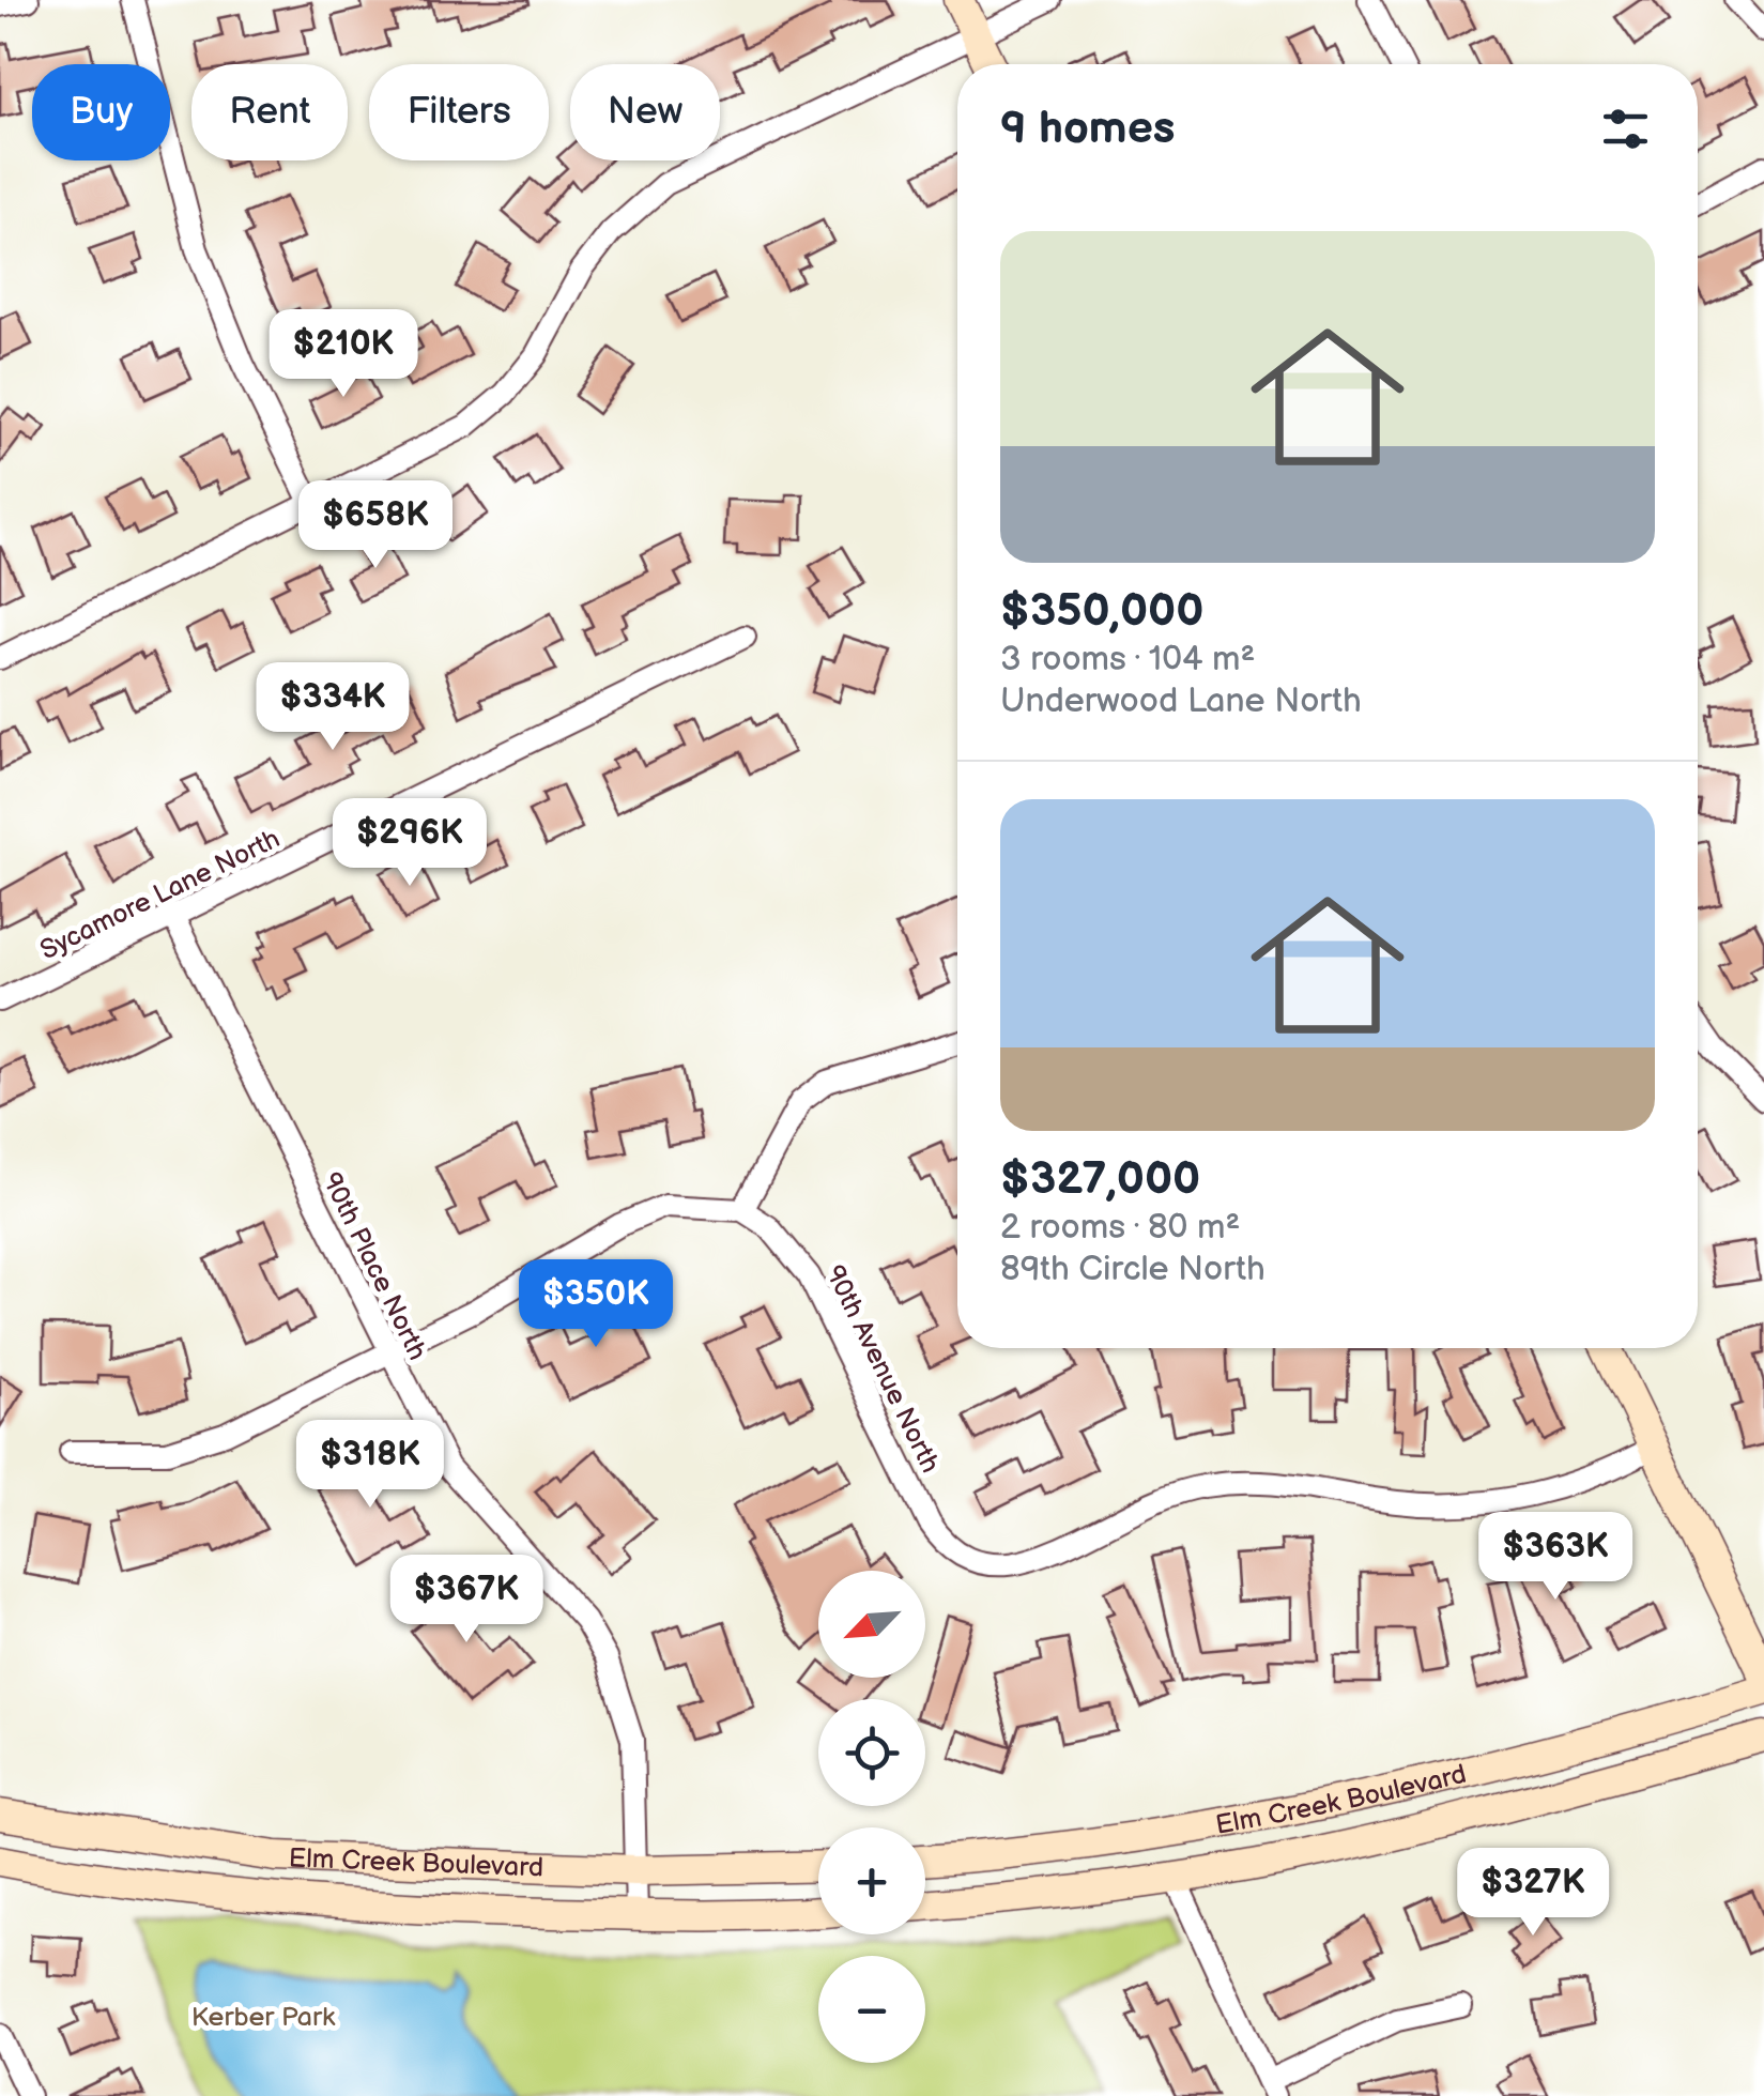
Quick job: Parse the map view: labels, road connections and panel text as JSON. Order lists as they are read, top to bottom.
{
  "streets": {
    "main road": ["Elm Creek Boulevard"],
    "street": ["Sycamore Lane North", "90th Place North", "90th Avenue North"]
  },
  "crossings": [
    ["Sycamore Lane North", "90th Place North"],
    ["90th Place North", "Elm Creek Boulevard"]
  ],
  "parks": ["Kerber Park"],
  "north": "bottom left",
  "page": {
    "chip": [
      "Buy",
      "Rent",
      "Filters",
      "New"
    ],
    "heading": "9 homes",
    "list": [
      {
        "name": "$350,000",
        "note": "3 rooms · 104 m² · Underwood Lane North"
      },
      {
        "name": "$327,000",
        "note": "2 rooms · 80 m² · 89th Circle North"
      }
    ],
    "price": [
      "$210K",
      "$658K",
      "$334K",
      "$296K",
      "$350K",
      "$318K",
      "$363K",
      "$367K",
      "$327K"
    ],
    "map_buttons": ["+", "−"]
  }
}
